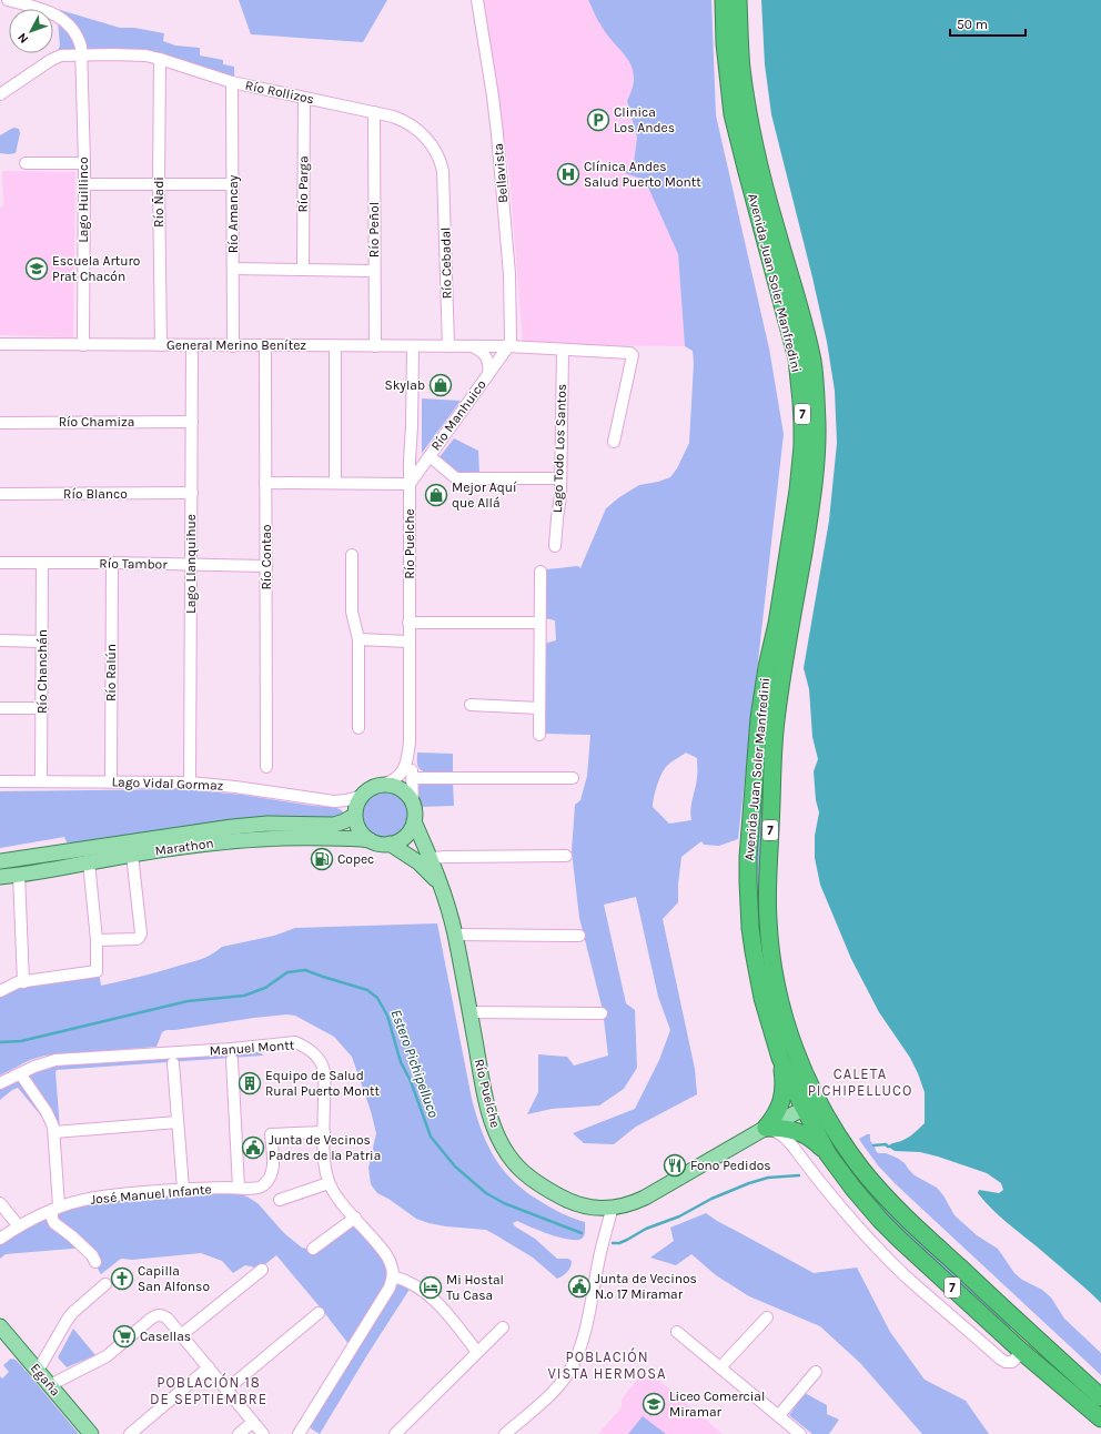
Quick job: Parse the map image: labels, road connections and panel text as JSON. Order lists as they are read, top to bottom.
{
  "streets": {
    "highway": ["Avenida Juan Soler Manfredini", "7"],
    "main road": ["Río Puelche", "Marathon", "Egaña"],
    "street": [
      "Río Rollizos",
      "Bellavista",
      "Río Parga",
      "Lago Huillinco",
      "Río Ñadi",
      "Río Amancay",
      "Río Peñol",
      "Río Cebadal",
      "General Merino Benítez",
      "Río Manhuico",
      "Río Chamiza",
      "Lago Todo Los Santos",
      "Río Blanco",
      "Río Contao",
      "Río Tambor",
      "Lago Llanquihue",
      "Río Chanchán",
      "Río Ralún",
      "Lago Vidal Gormaz",
      "Manuel Montt",
      "José Manuel Infante"
    ]
  },
  "crossings": [
    ["Río Rollizos", "Río Parga"],
    ["Río Rollizos", "Lago Huillinco"],
    ["Río Rollizos", "Río Ñadi"],
    ["Río Rollizos", "Río Amancay"],
    ["Río Rollizos", "Río Peñol"],
    ["Río Rollizos", "Río Cebadal"],
    ["Bellavista", "General Merino Benítez"],
    ["Bellavista", "Río Manhuico"],
    ["Lago Huillinco", "General Merino Benítez"],
    ["Río Ñadi", "General Merino Benítez"],
    ["Río Amancay", "General Merino Benítez"],
    ["Río Peñol", "General Merino Benítez"],
    ["Río Cebadal", "General Merino Benítez"],
    ["Avenida Juan Soler Manfredini", "Río Puelche"],
    ["General Merino Benítez", "Río Manhuico"],
    ["General Merino Benítez", "Lago Todo Los Santos"],
    ["General Merino Benítez", "Río Puelche"],
    ["General Merino Benítez", "Río Contao"],
    ["General Merino Benítez", "Lago Llanquihue"],
    ["Río Manhuico", "Río Puelche"],
    ["Río Chamiza", "Lago Llanquihue"],
    ["Río Blanco", "Lago Llanquihue"],
    ["Río Puelche", "Lago Vidal Gormaz"],
    ["Río Puelche", "Marathon"],
    ["Río Contao", "Río Tambor"],
    ["Río Tambor", "Lago Llanquihue"],
    ["Río Tambor", "Río Chanchán"],
    ["Río Tambor", "Río Ralún"],
    ["Lago Llanquihue", "Lago Vidal Gormaz"],
    ["Río Chanchán", "Lago Vidal Gormaz"],
    ["Río Ralún", "Lago Vidal Gormaz"],
    ["Lago Vidal Gormaz", "Marathon"],
    ["Manuel Montt", "José Manuel Infante"]
  ],
  "districts": ["CALETA PICHIPELLUCO", "POBLACIÓN VISTA HERMOSA", "POBLACIÓN 18 DE SEPTIEMBRE"],
  "water": ["Estero Pichipelluco"],
  "places": {
    "parking": ["Clinica Los Andes"],
    "hospital": ["Clínica Andes Salud Puerto Montt"],
    "school or university": ["Escuela Arturo Prat Chacón", "Liceo Comercial Miramar"],
    "shop": ["Skylab", "Mejor Aquí que Allá"],
    "fuel station": ["Copec"],
    "building": ["Equipo de Salud Rural Puerto Montt"],
    "public building": ["Junta de Vecinos Padres de la Patria", "Junta de Vecinos N.º 17 Miramar"],
    "restaurant": ["Fono Pedidos"],
    "church": ["Capilla San Alfonso"],
    "hotel": ["Mi Hostal Tu Casa"],
    "supermarket": ["Casellas"]
  },
  "scale_bar": "50 m",
  "north": "bottom left"
}
